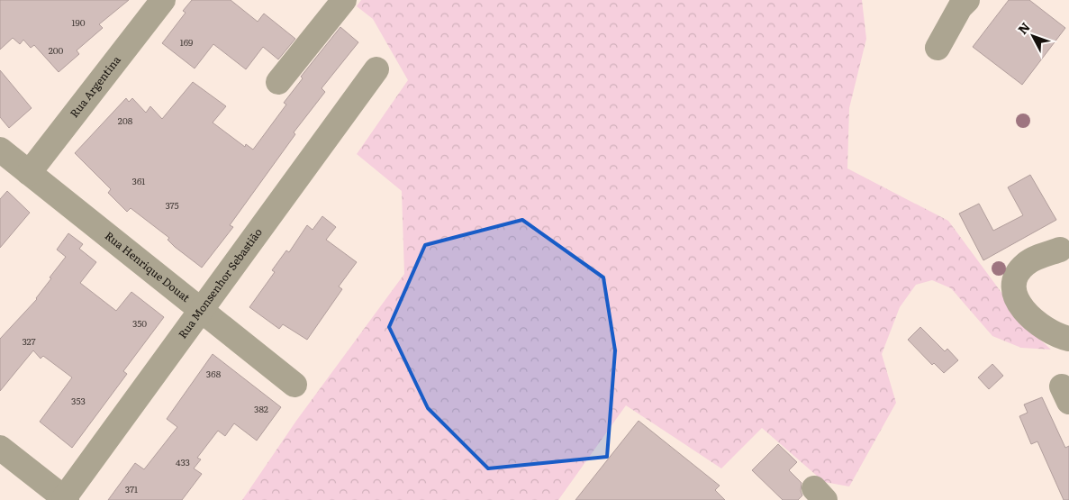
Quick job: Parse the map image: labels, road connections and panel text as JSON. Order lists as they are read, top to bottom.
{
  "streets": {
    "street": ["Rua Argentina", "Rua Henrique Douat", "Rua Monsenhor Sebastião"]
  },
  "crossings": [
    ["Rua Argentina", "Rua Henrique Douat"],
    ["Rua Henrique Douat", "Rua Monsenhor Sebastião"]
  ],
  "house_numbers": [
    "190",
    "169",
    "200",
    "208",
    "361",
    "375",
    "350",
    "327",
    "368",
    "353",
    "382",
    "433",
    "371"
  ],
  "north": "top left"
}
